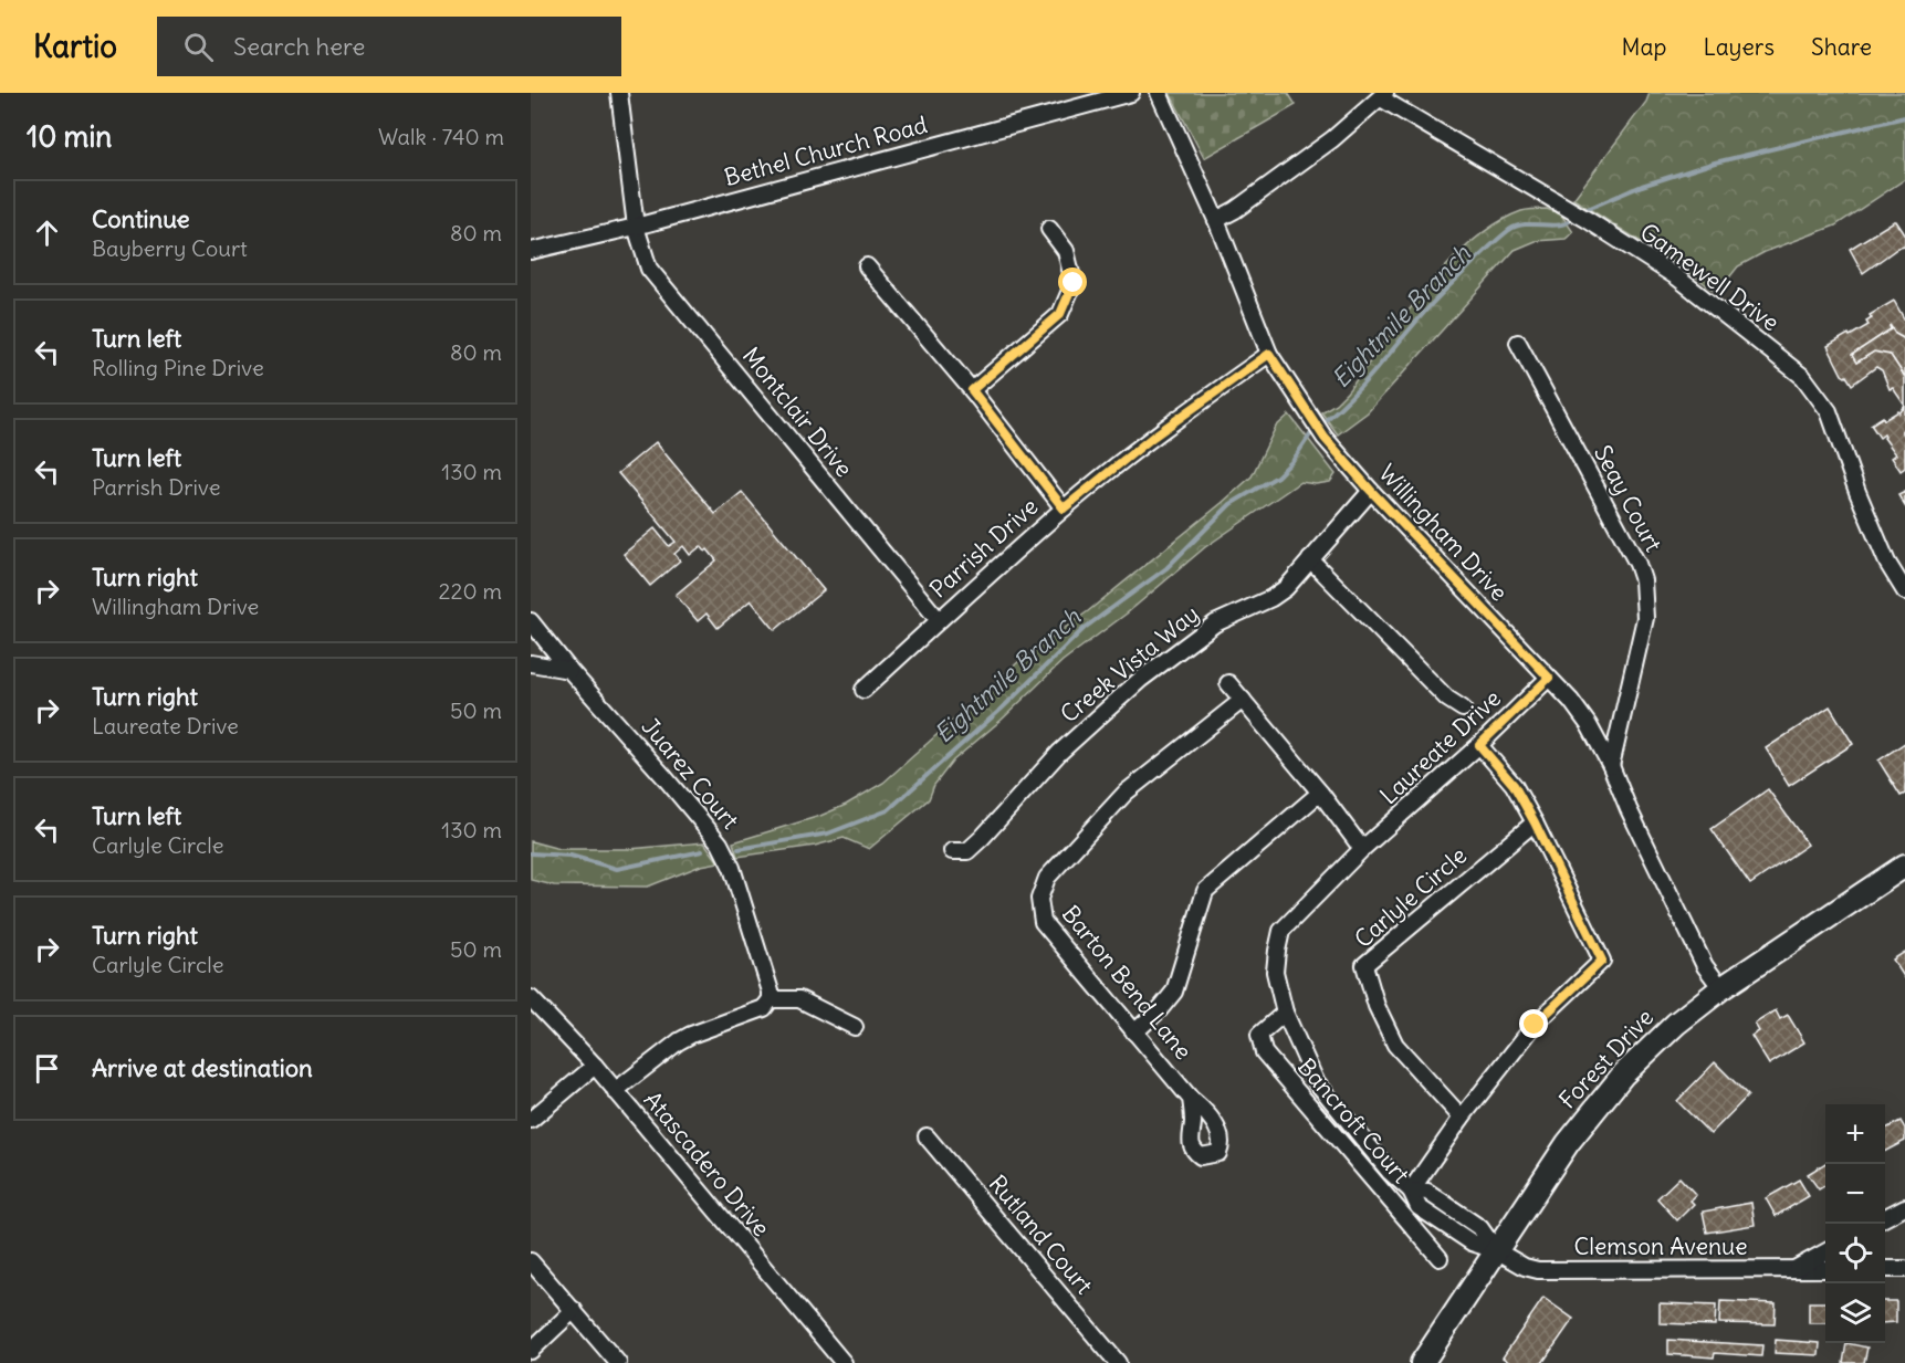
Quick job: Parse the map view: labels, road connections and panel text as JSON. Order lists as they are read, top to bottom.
{
  "streets": {
    "main road": ["Forest Drive"],
    "street": [
      "Bethel Church Road",
      "Gamewell Drive",
      "Montclair Drive",
      "Seay Court",
      "Willingham Drive",
      "Parrish Drive",
      "Creek Vista Way",
      "Laureate Drive",
      "Juarez Court",
      "Carlyle Circle",
      "Barton Bend Lane",
      "Bancroft Court",
      "Atascadero Drive",
      "Rutland Court",
      "Clemson Avenue"
    ]
  },
  "crossings": [
    ["Bethel Church Road", "Montclair Drive"],
    ["Montclair Drive", "Parrish Drive"],
    ["Seay Court", "Willingham Drive"],
    ["Willingham Drive", "Parrish Drive"],
    ["Willingham Drive", "Creek Vista Way"],
    ["Willingham Drive", "Laureate Drive"],
    ["Willingham Drive", "Forest Drive"],
    ["Laureate Drive", "Forest Drive"],
    ["Laureate Drive", "Bancroft Court"],
    ["Laureate Drive", "Clemson Avenue"],
    ["Forest Drive", "Clemson Avenue"]
  ],
  "water": ["Eightmile Branch"],
  "page": {
    "header": "Kartio",
    "search": "Search here",
    "nav": ["Map", "Layers", "Share"],
    "heading": ["10 min", "Walk · 740 m"],
    "list": [
      ["Continue", "Bayberry Court", "80 m"],
      ["Turn left", "Rolling Pine Drive", "80 m"],
      ["Turn left", "Parrish Drive", "130 m"],
      ["Turn right", "Willingham Drive", "220 m"],
      ["Turn right", "Laureate Drive", "50 m"],
      ["Turn left", "Carlyle Circle", "130 m"],
      ["Turn right", "Carlyle Circle", "50 m"],
      "Arrive at destination"
    ],
    "map_buttons": ["+", "−"]
  }
}
